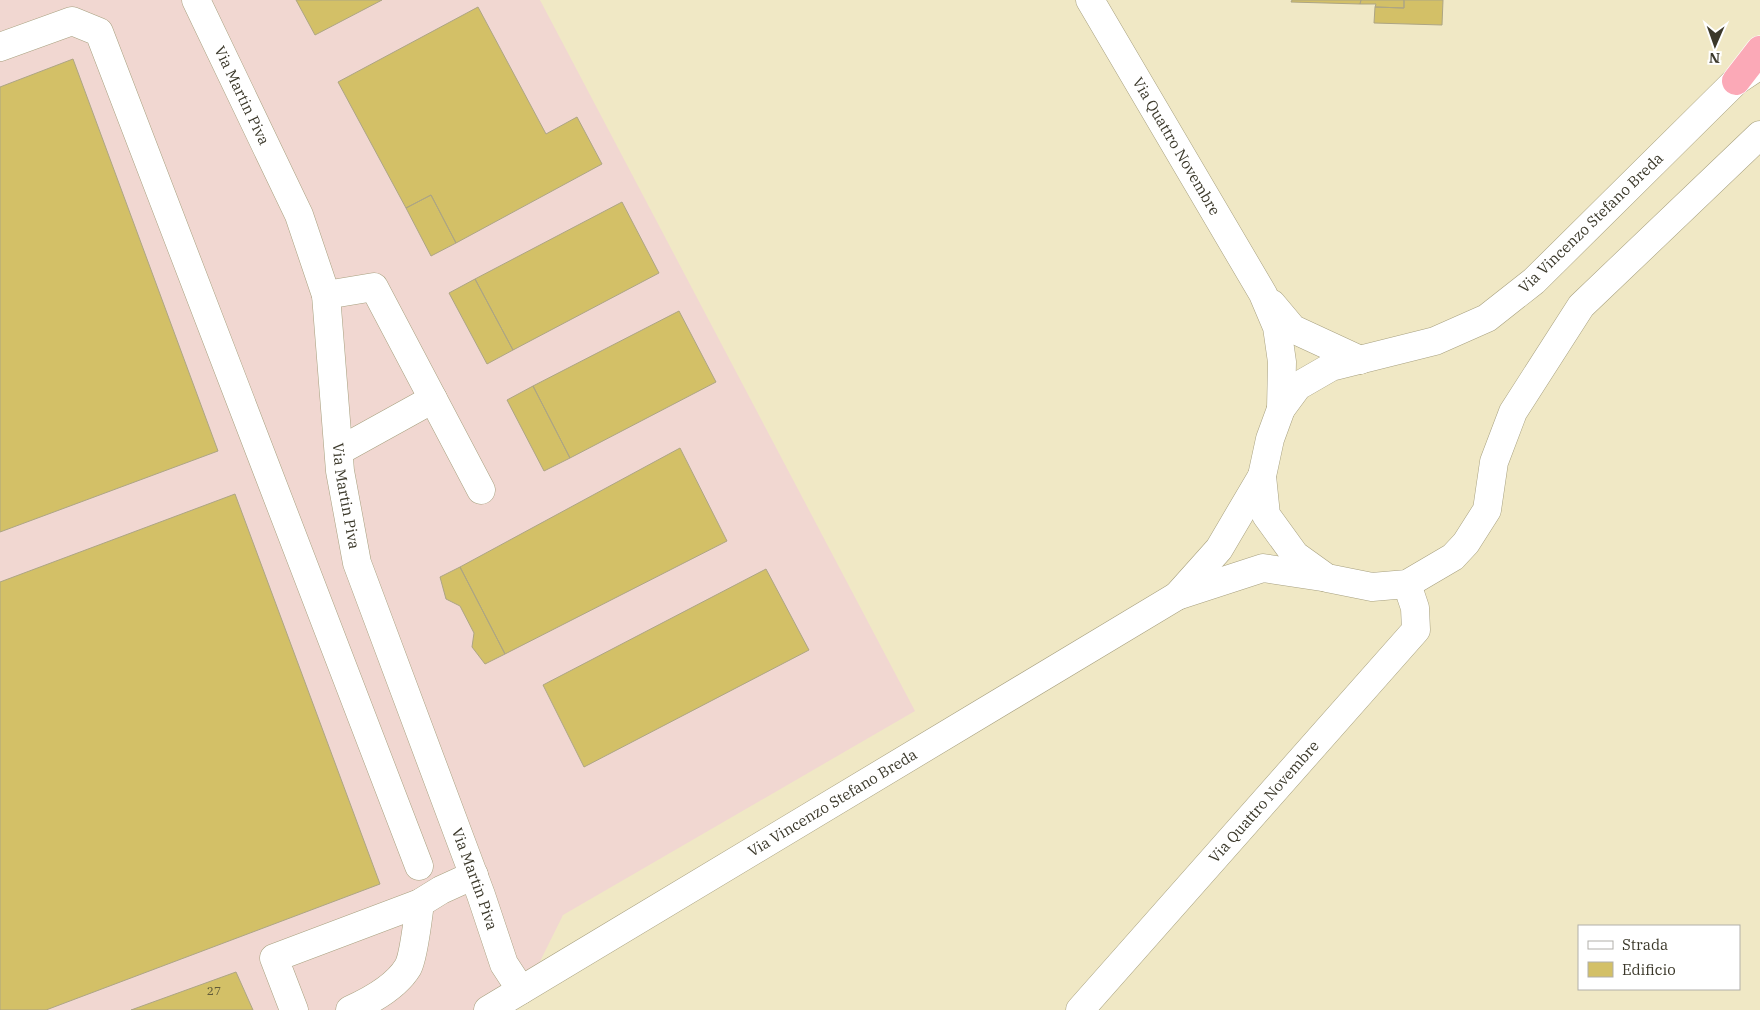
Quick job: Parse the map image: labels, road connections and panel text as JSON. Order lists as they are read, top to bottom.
{
  "streets": {
    "street": ["Via Martin Piva", "Via Quattro Novembre", "Via Vincenzo Stefano Breda"]
  },
  "crossings": [
    ["Via Martin Piva", "Via Vincenzo Stefano Breda"],
    ["Via Quattro Novembre", "Via Vincenzo Stefano Breda"]
  ],
  "house_numbers": ["27"],
  "legend": ["Strada", "Edificio"],
  "north": "bottom"
}
